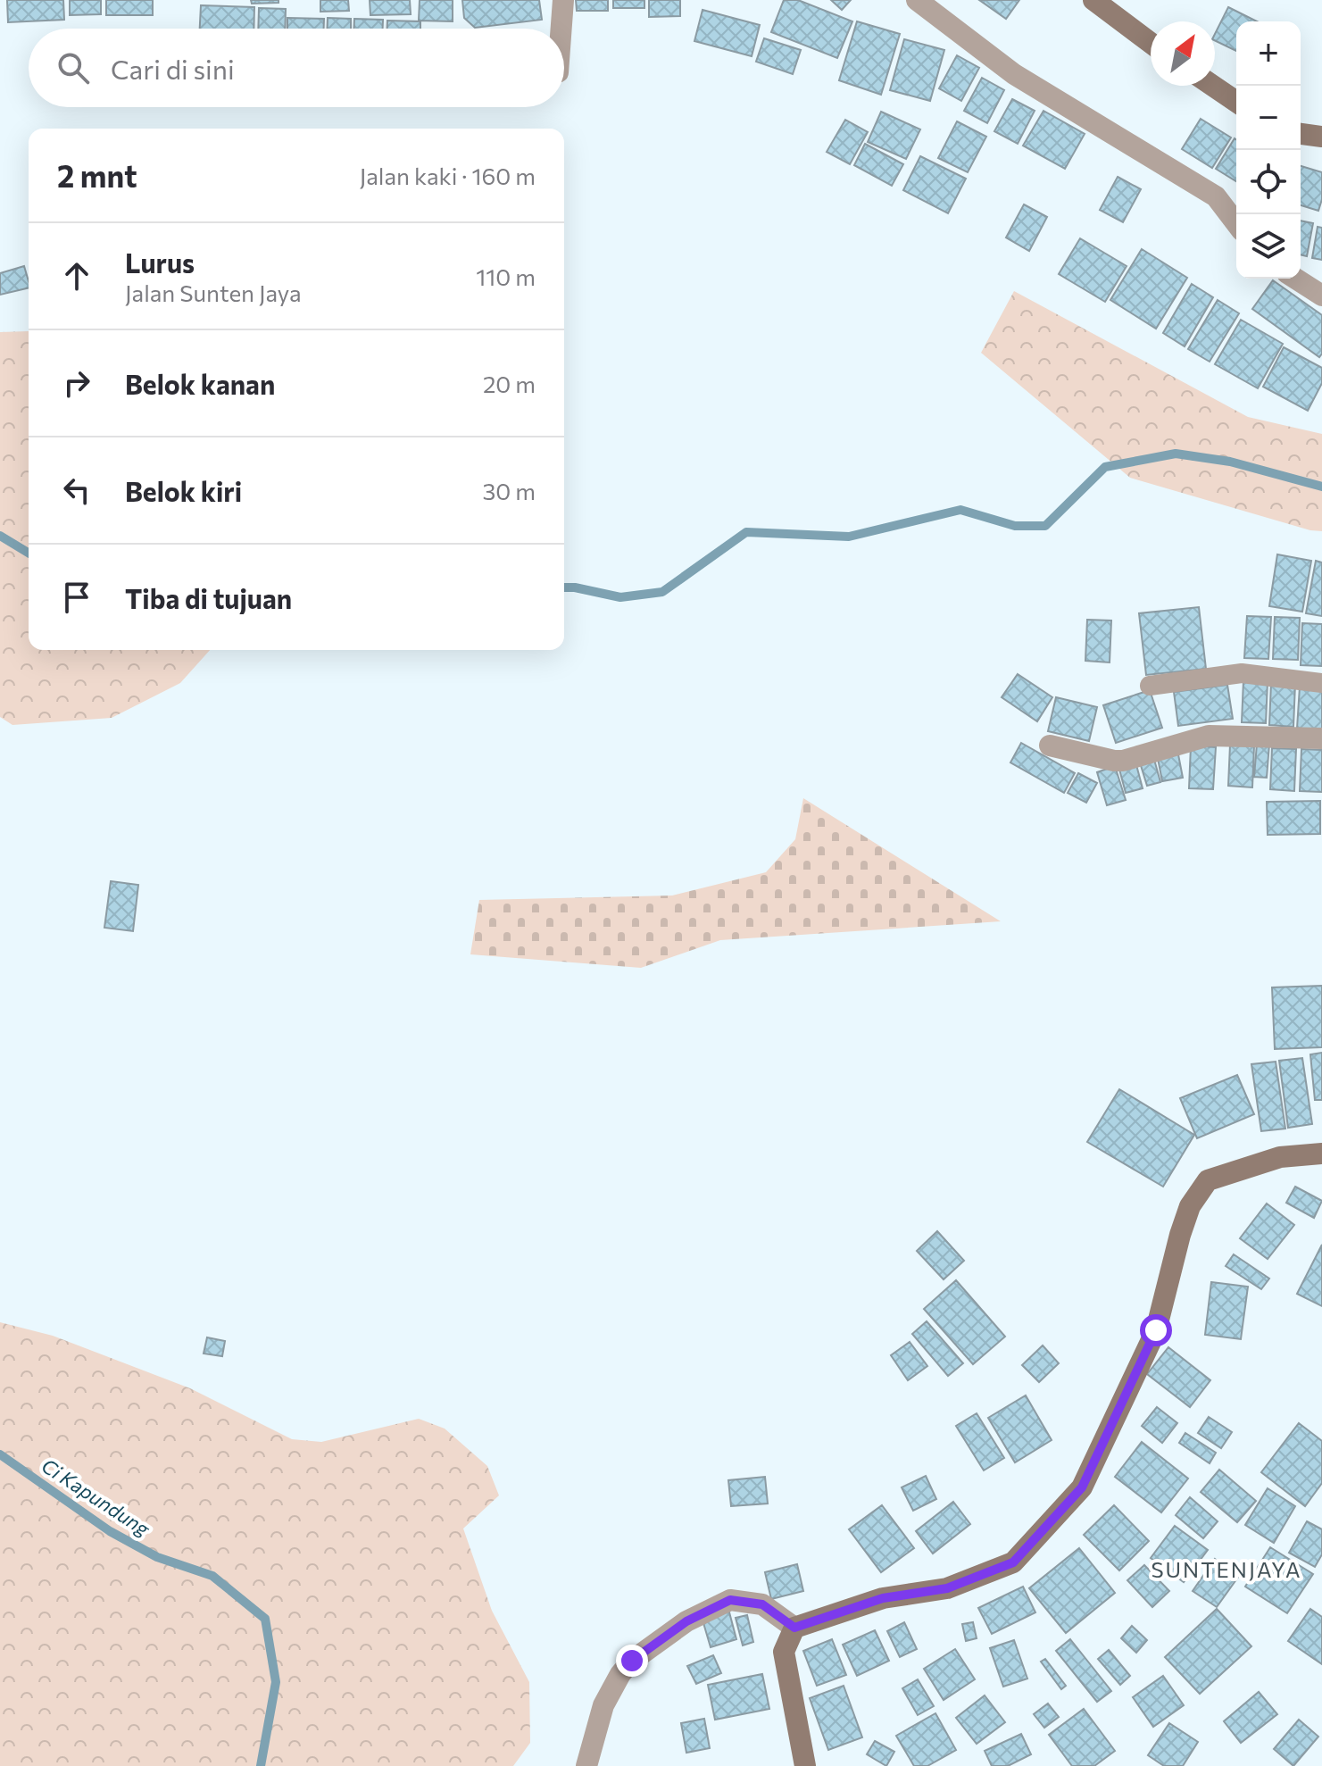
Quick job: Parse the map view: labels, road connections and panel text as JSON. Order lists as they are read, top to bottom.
{
  "districts": ["SUNTENJAYA"],
  "water": ["Ci Kapundung"],
  "north": "top right",
  "page": {
    "map_buttons": ["+", "−"],
    "search": "Cari di sini",
    "heading": ["2 mnt", "Jalan kaki · 160 m"],
    "list": [
      ["Lurus", "Jalan Sunten Jaya", "110 m"],
      ["Belok kanan", "20 m"],
      ["Belok kiri", "30 m"],
      "Tiba di tujuan"
    ]
  }
}
